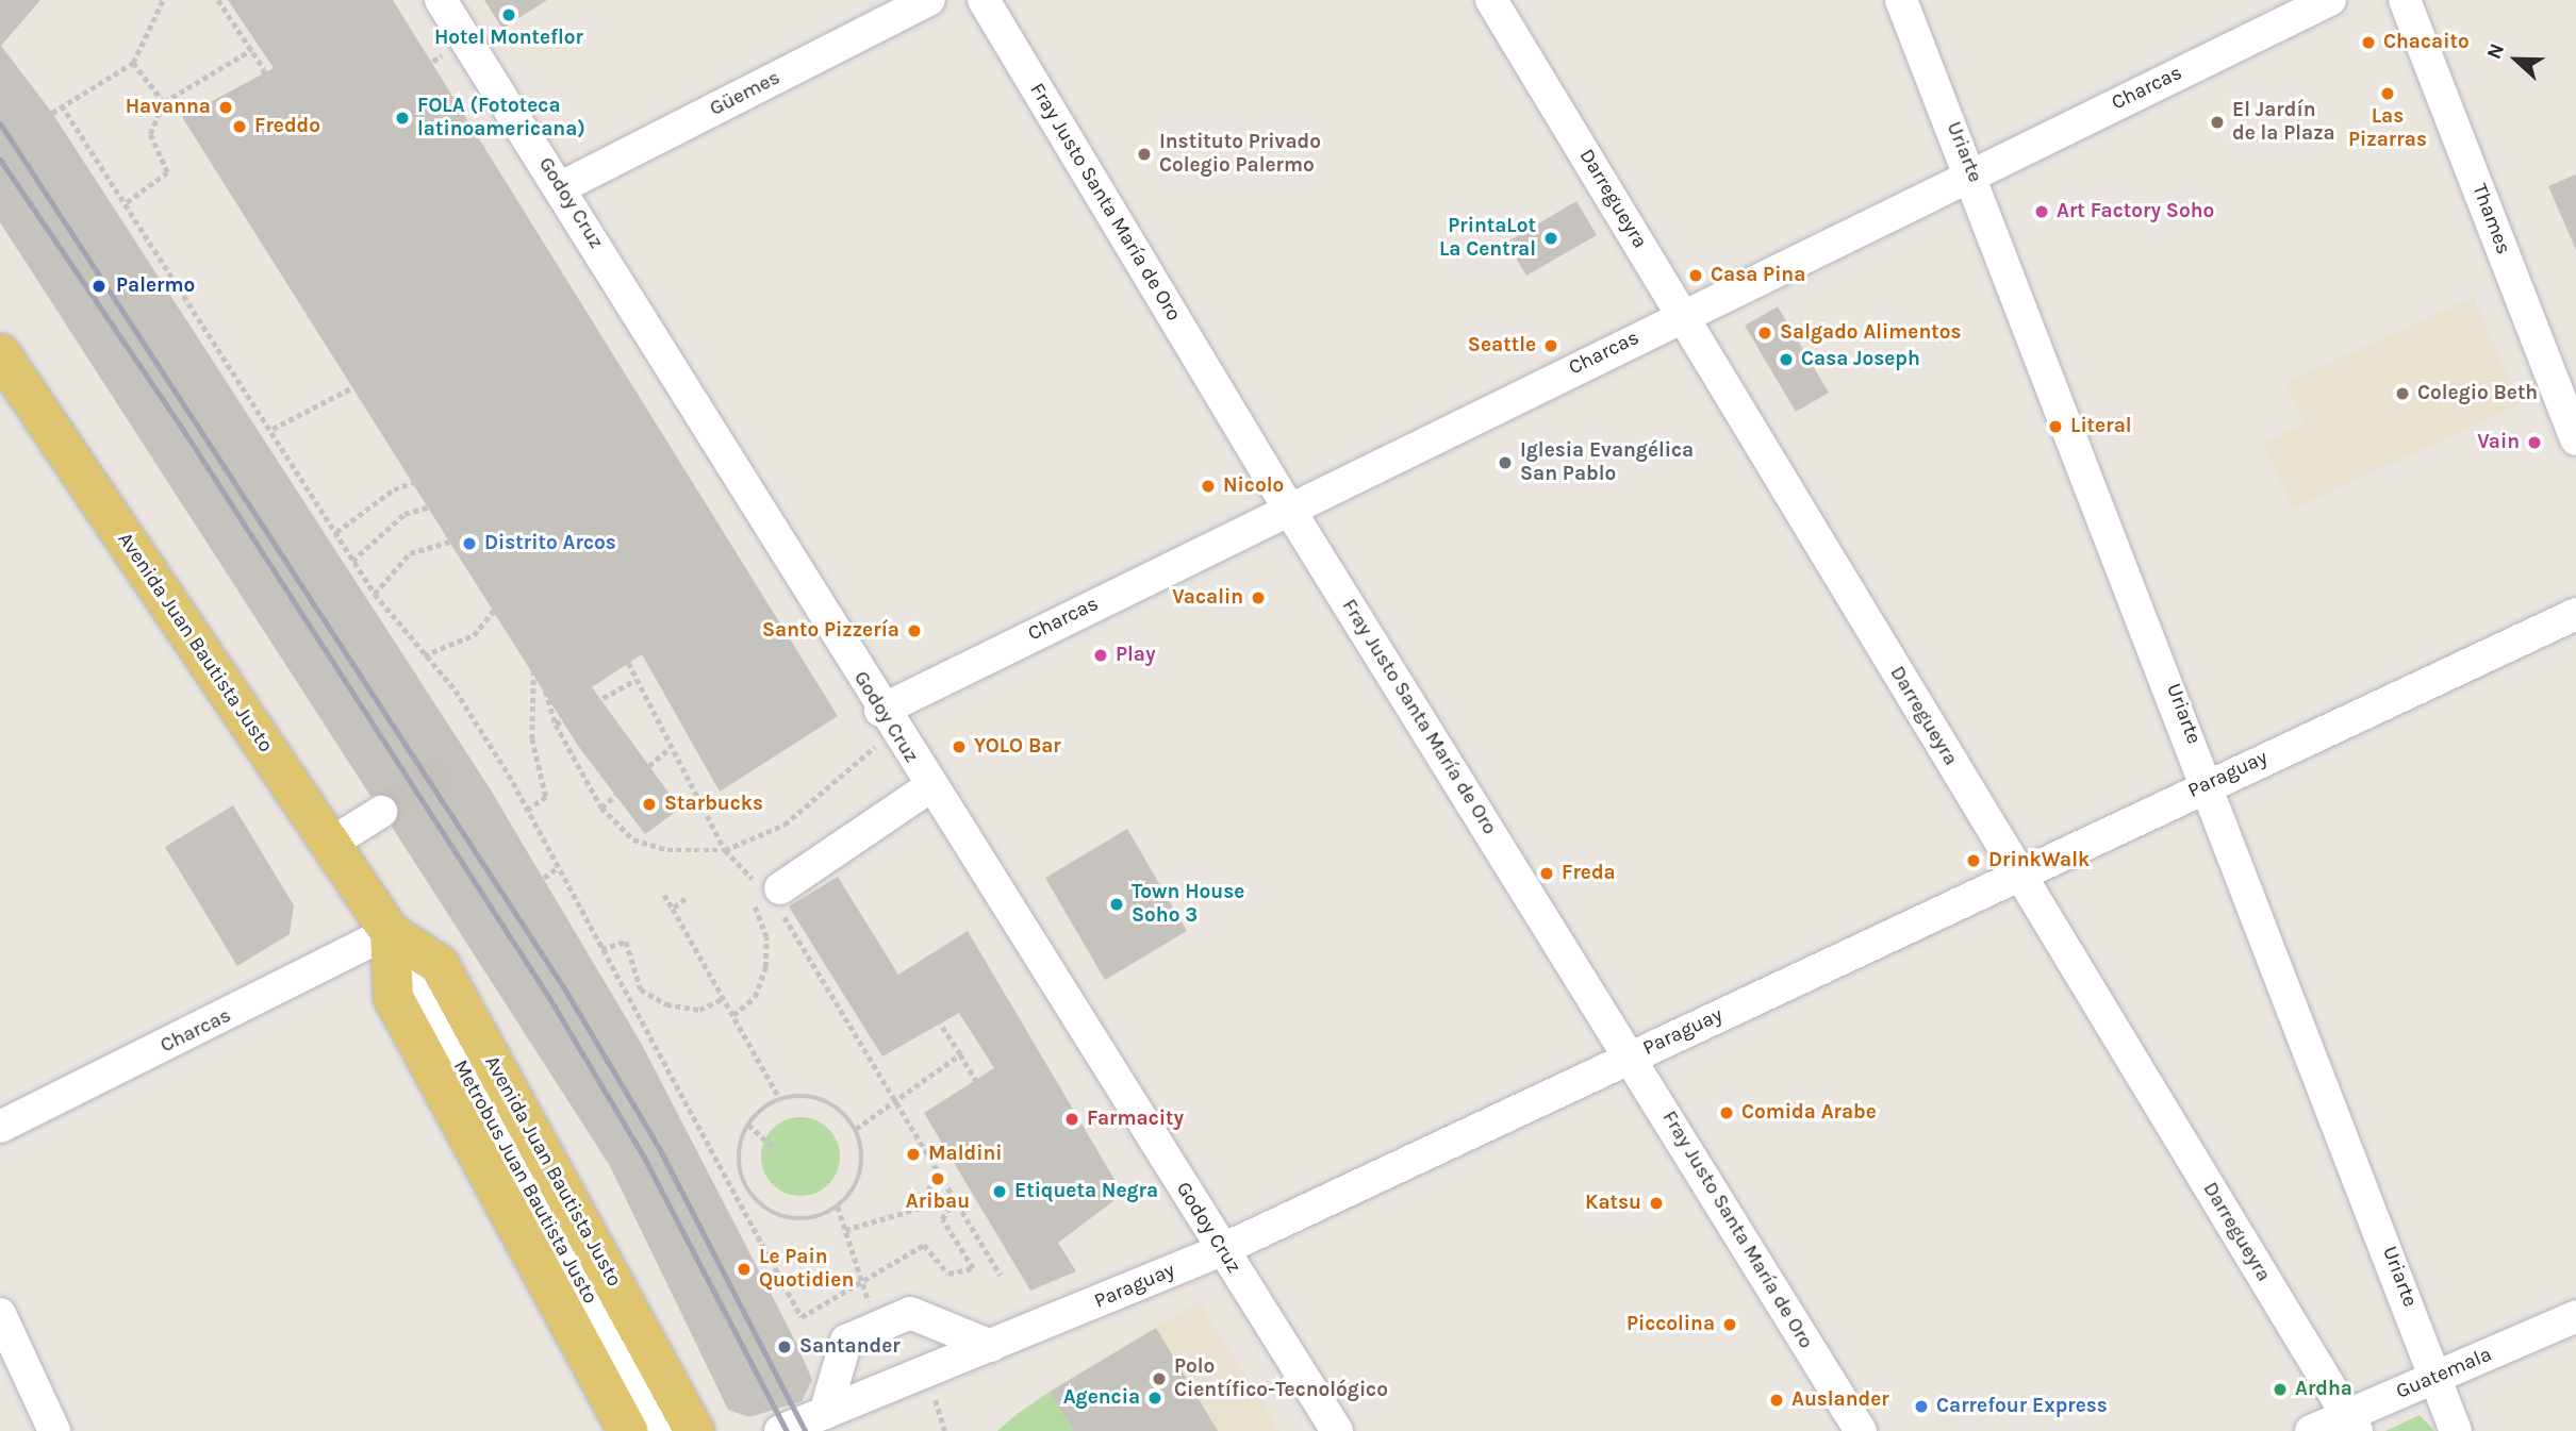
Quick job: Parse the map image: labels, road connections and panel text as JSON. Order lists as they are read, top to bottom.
{
  "streets": {
    "main road": ["Avenida Juan Bautista Justo"],
    "street": [
      "Charcas",
      "Güemes",
      "Uriarte",
      "Darregueyra",
      "Fray Justo Santa María de Oro",
      "Godoy Cruz",
      "Thames",
      "Paraguay",
      "Metrobus Juan Bautista Justo",
      "Guatemala"
    ]
  },
  "crossings": [
    ["Charcas", "Uriarte"],
    ["Charcas", "Darregueyra"],
    ["Charcas", "Fray Justo Santa María de Oro"],
    ["Charcas", "Godoy Cruz"],
    ["Charcas", "Avenida Juan Bautista Justo"],
    ["Charcas", "Metrobus Juan Bautista Justo"],
    ["Güemes", "Godoy Cruz"],
    ["Uriarte", "Paraguay"],
    ["Uriarte", "Guatemala"],
    ["Darregueyra", "Paraguay"],
    ["Darregueyra", "Guatemala"],
    ["Fray Justo Santa María de Oro", "Paraguay"],
    ["Godoy Cruz", "Paraguay"],
    ["Avenida Juan Bautista Justo", "Metrobus Juan Bautista Justo"]
  ],
  "places": [
    "Hotel Monteflor",
    "Chacaito",
    "Las Pizarras",
    "Havanna",
    "FOLA (Fototeca latinoamericana)",
    "El Jardín de la Plaza",
    "Freddo",
    "Instituto Privado Colegio Palermo",
    "Art Factory Soho",
    "PrintaLot La Central",
    "Casa Pina",
    "Palermo",
    "Salgado Alimentos",
    "Seattle",
    "Casa Joseph",
    "Colegio Beth",
    "Literal",
    "Vain",
    "Iglesia Evangélica San Pablo",
    "Nicolo",
    "Distrito Arcos",
    "Vacalin",
    "Santo Pizzería",
    "Play",
    "YOLO Bar",
    "Starbucks",
    "DrinkWalk",
    "Freda",
    "Town House Soho 3",
    "Comida Arabe",
    "Farmacity",
    "Maldini",
    "Aribau",
    "Etiqueta Negra",
    "Katsu",
    "Le Pain Quotidien",
    "Piccolina",
    "Santander",
    "Polo Científico-Tecnológico",
    "Ardha",
    "Agencia",
    "Auslander",
    "Carrefour Express"
  ],
  "north": "left"
}
